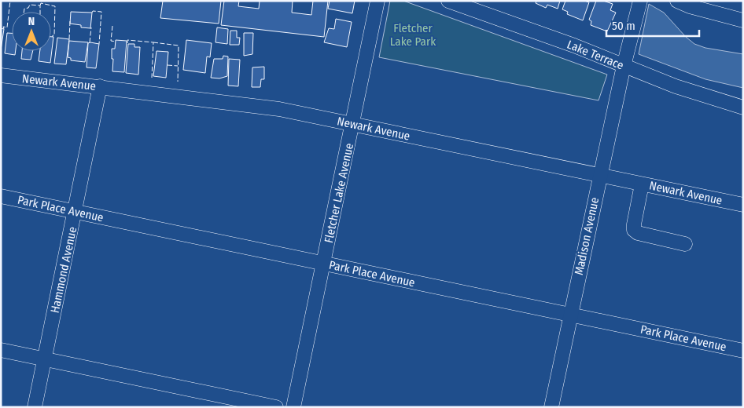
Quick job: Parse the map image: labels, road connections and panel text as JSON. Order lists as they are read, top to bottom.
{
  "streets": {
    "street": [
      "Lake Terrace",
      "Newark Avenue",
      "Fletcher Lake Avenue",
      "Park Place Avenue",
      "Madison Avenue",
      "Hammond Avenue"
    ]
  },
  "crossings": [
    ["Lake Terrace", "Madison Avenue"],
    ["Newark Avenue", "Fletcher Lake Avenue"],
    ["Newark Avenue", "Madison Avenue"],
    ["Newark Avenue", "Hammond Avenue"],
    ["Fletcher Lake Avenue", "Park Place Avenue"],
    ["Park Place Avenue", "Madison Avenue"],
    ["Park Place Avenue", "Hammond Avenue"]
  ],
  "parks": ["Fletcher Lake Park"],
  "scale_bar": "50 m",
  "north": "top"
}
